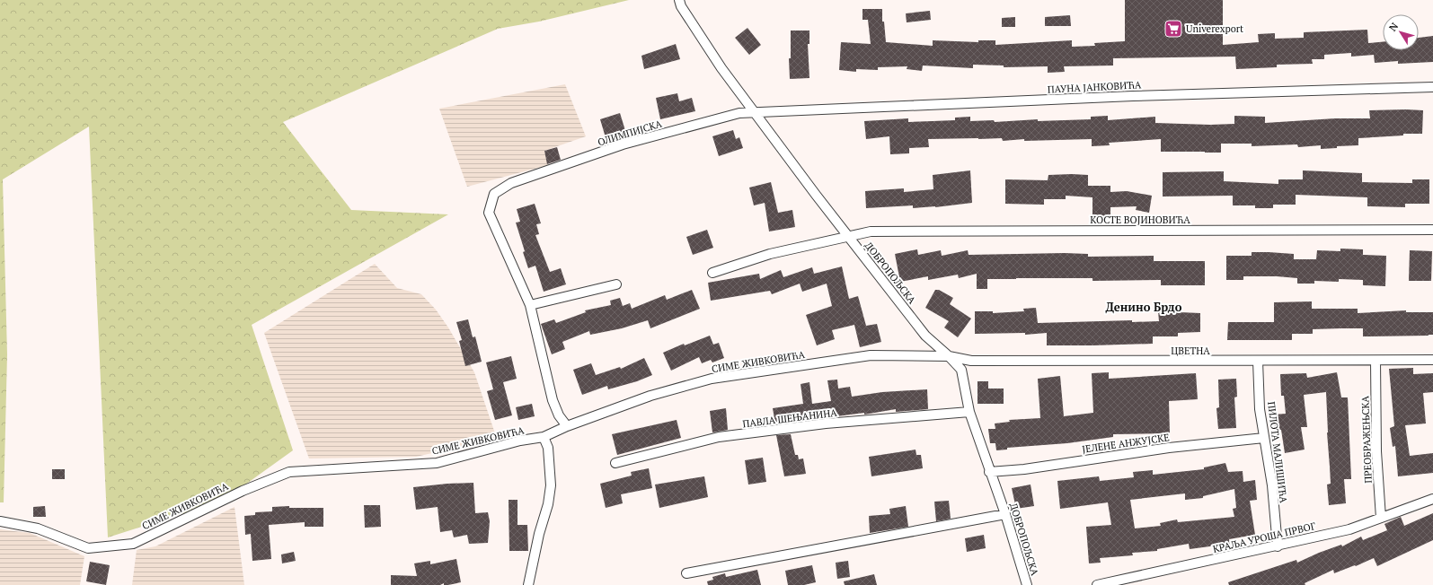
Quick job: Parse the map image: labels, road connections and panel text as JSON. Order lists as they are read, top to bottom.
{
  "streets": {
    "street": [
      "ПАУНА ЈАНКОВИЋА",
      "ОЛИМПИЈСКА",
      "КОСТЕ ВОЈИНОВИЋА",
      "ДОБРОПОЉСКА",
      "ЦВЕТНА",
      "СИМЕ ЖИВКОВИЋА",
      "ПАВЛА ШЕЊАНИНА",
      "ПРЕОБРАЖЕЊСКА",
      "ЈЕЛЕНЕ АНЖУЈСКЕ",
      "ПИЛОТА МАЛИШИЋА",
      "КРАЉА УРОША ПРВОГ"
    ]
  },
  "crossings": [
    ["ПАУНА ЈАНКОВИЋА", "ОЛИМПИЈСКА"],
    ["ПАУНА ЈАНКОВИЋА", "ДОБРОПОЉСКА"],
    ["ОЛИМПИЈСКА", "ДОБРОПОЉСКА"],
    ["ОЛИМПИЈСКА", "СИМЕ ЖИВКОВИЋА"],
    ["КОСТЕ ВОЈИНОВИЋА", "ДОБРОПОЉСКА"],
    ["ДОБРОПОЉСКА", "ЦВЕТНА"],
    ["ДОБРОПОЉСКА", "СИМЕ ЖИВКОВИЋА"],
    ["ДОБРОПОЉСКА", "ПАВЛА ШЕЊАНИНА"],
    ["ДОБРОПОЉСКА", "ЈЕЛЕНЕ АНЖУЈСКЕ"],
    ["ЦВЕТНА", "СИМЕ ЖИВКОВИЋА"],
    ["ЦВЕТНА", "ПРЕОБРАЖЕЊСКА"],
    ["ЦВЕТНА", "ПИЛОТА МАЛИШИЋА"],
    ["ПРЕОБРАЖЕЊСКА", "КРАЉА УРОША ПРВОГ"],
    ["ЈЕЛЕНЕ АНЖУЈСКЕ", "ПИЛОТА МАЛИШИЋА"],
    ["ПИЛОТА МАЛИШИЋА", "КРАЉА УРОША ПРВОГ"]
  ],
  "districts": ["Денино Брдо"],
  "places": {
    "supermarket": ["Univerexport"]
  },
  "north": "top left"
}
